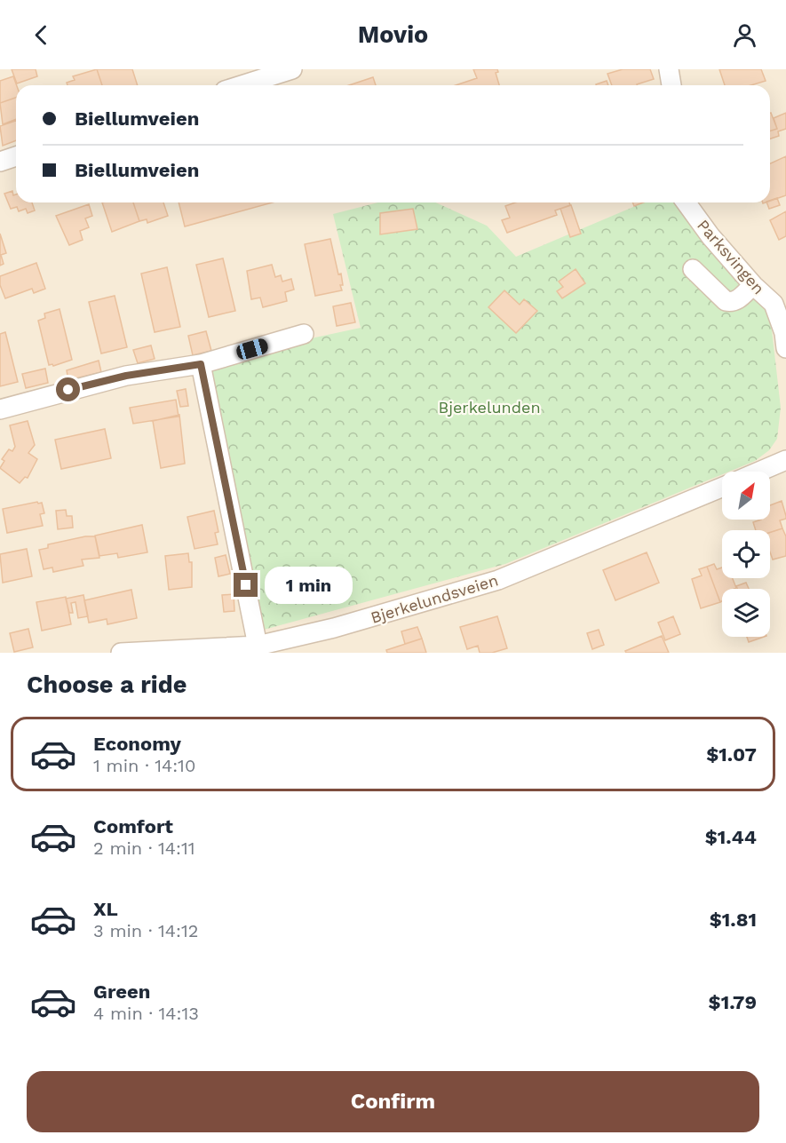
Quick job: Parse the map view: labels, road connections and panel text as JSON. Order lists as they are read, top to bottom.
{
  "streets": {
    "street": ["Parksvingen", "Bjerkelundsveien"]
  },
  "parks": ["Bjerkelunden"],
  "north": "top right",
  "page": {
    "header": "Movio",
    "banner": ["Biellumveien", "Biellumveien"],
    "bubble": "1 min",
    "heading": "Choose a ride",
    "list": [
      {
        "name": "Economy",
        "note": "1 min · 14:10",
        "value": "$1.07"
      },
      {
        "name": "Comfort",
        "note": "2 min · 14:11",
        "value": "$1.44"
      },
      {
        "name": "XL",
        "note": "3 min · 14:12",
        "value": "$1.81"
      },
      {
        "name": "Green",
        "note": "4 min · 14:13",
        "value": "$1.79"
      }
    ],
    "buttons": "Confirm"
  }
}
